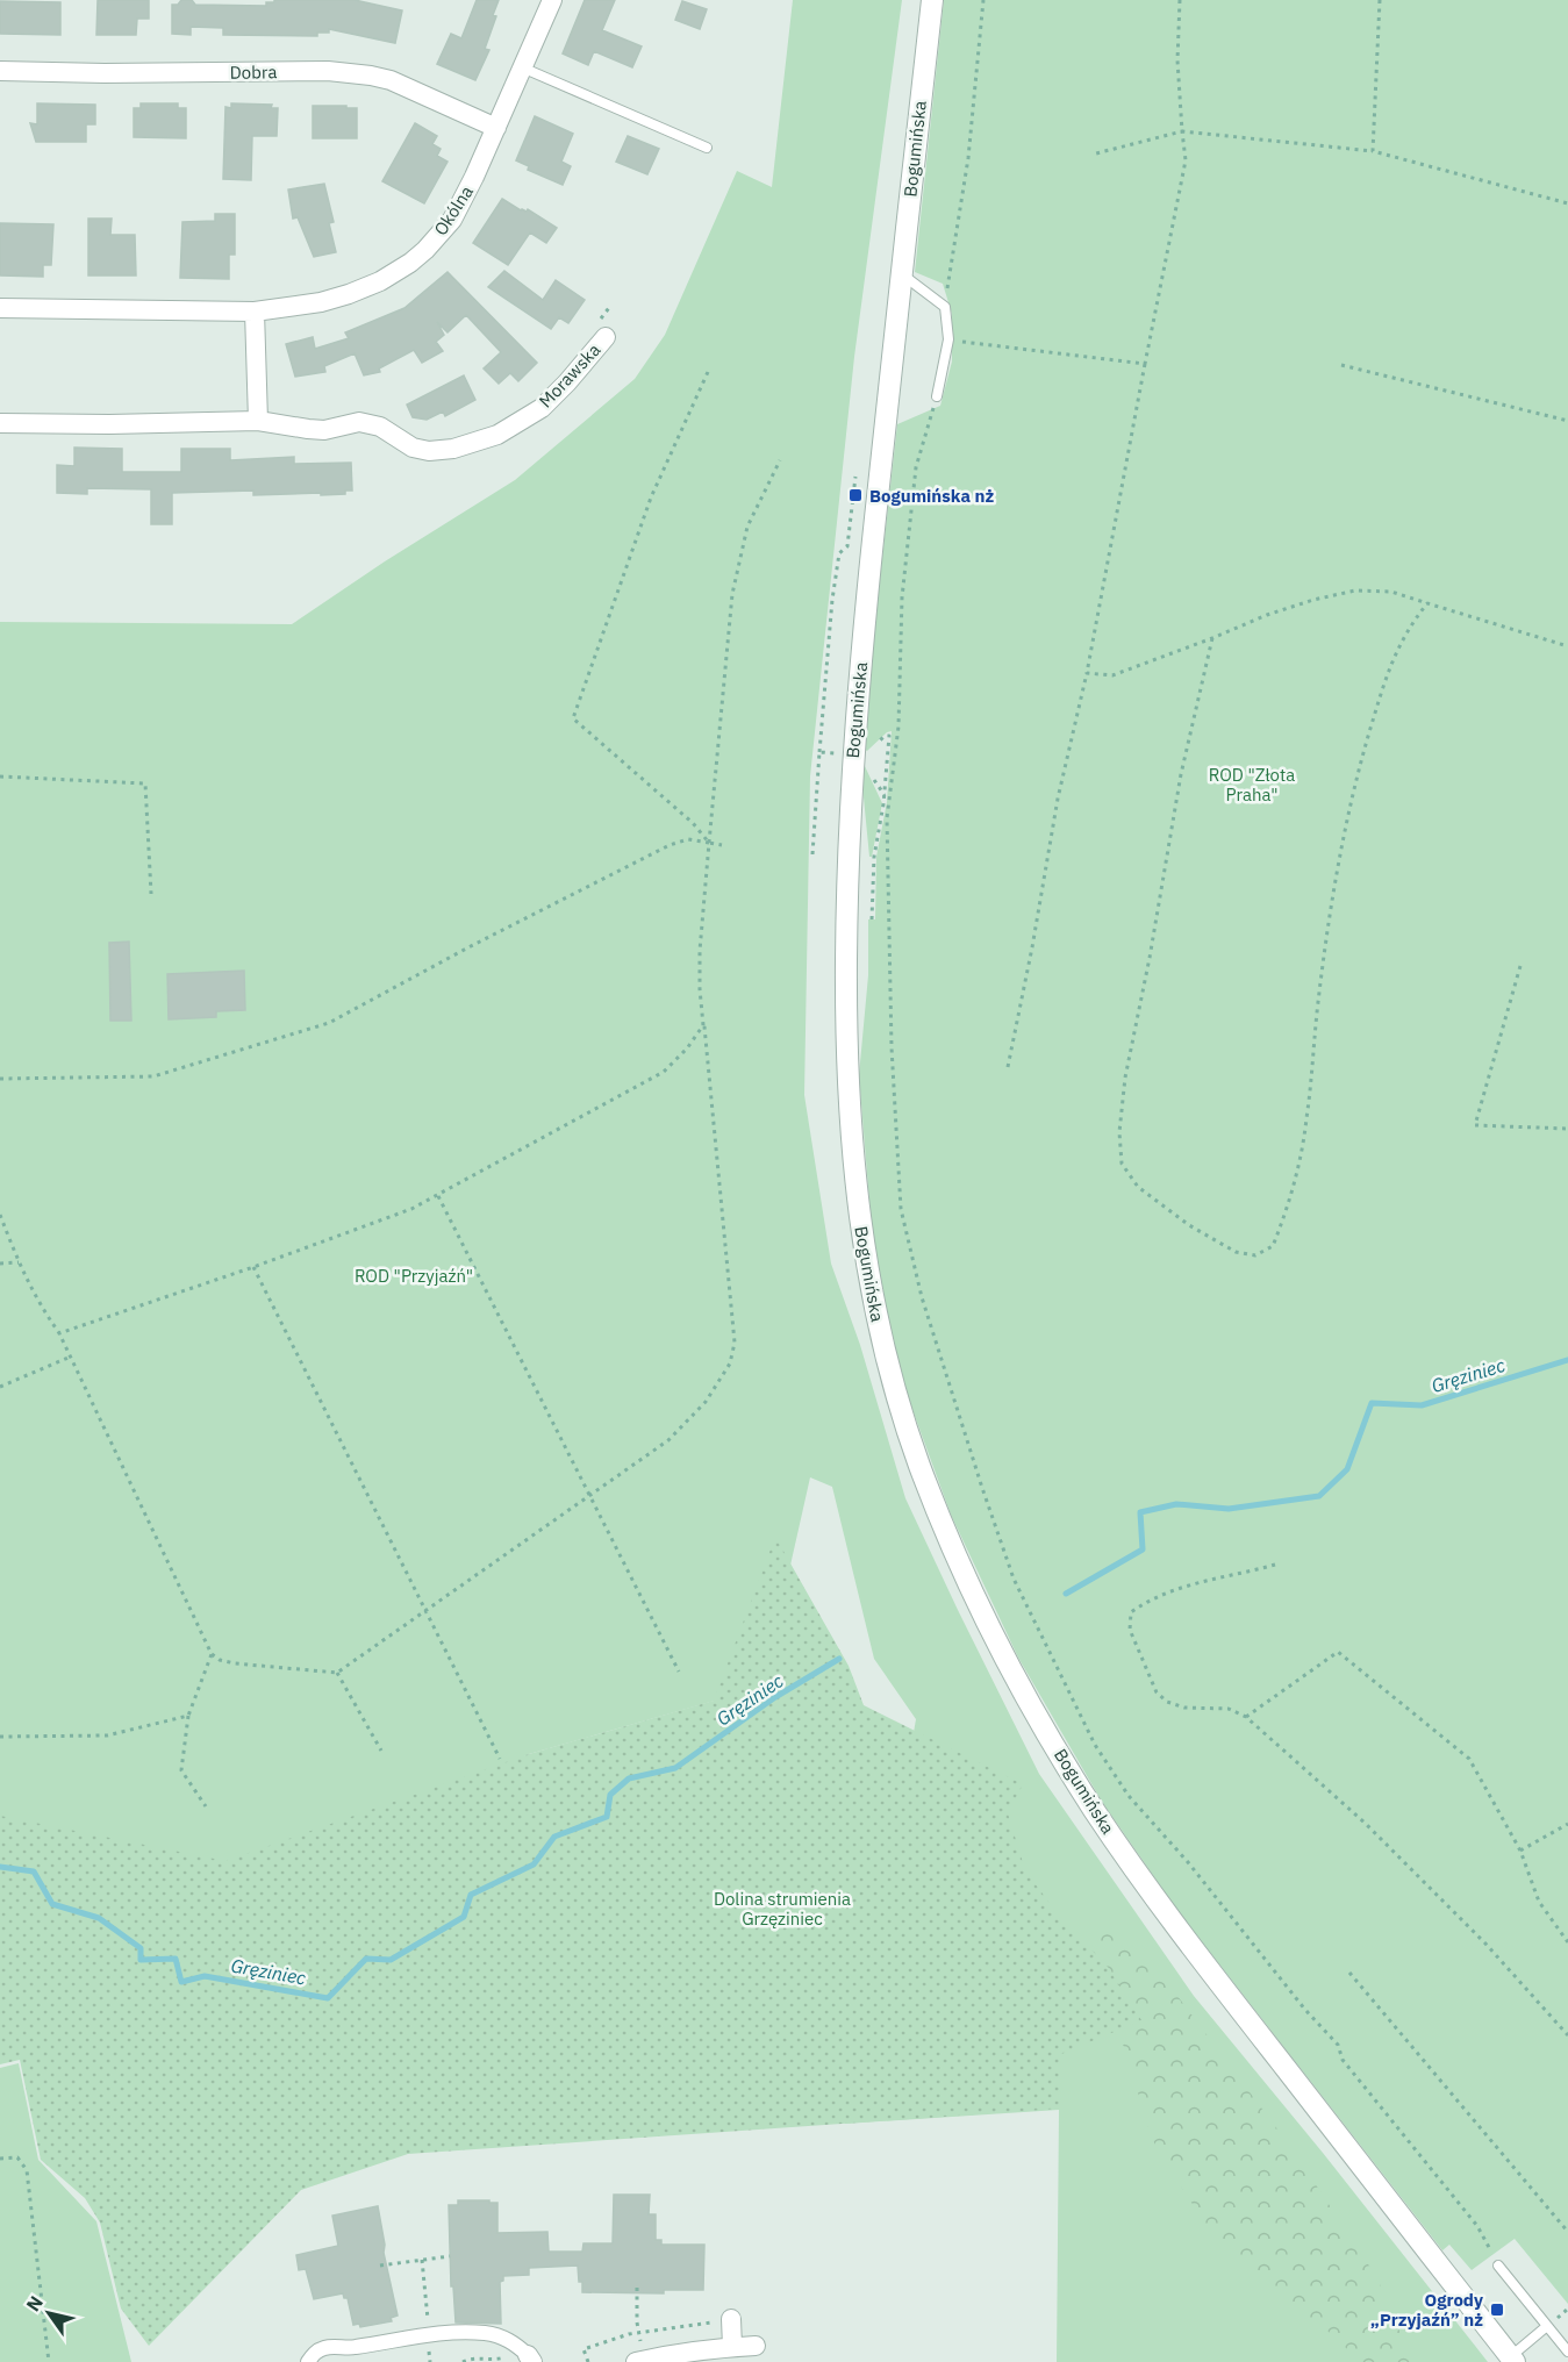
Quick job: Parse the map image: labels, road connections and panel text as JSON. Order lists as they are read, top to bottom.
{
  "streets": {
    "street": [
      "Dobra",
      "Bogumińska",
      "Okólna",
      "Morawska"
    ]
  },
  "crossings": [
    ["Dobra", "Okólna"]
  ],
  "water": ["Gręziniec"],
  "parks": ["ROD \"Złota Praha\"", "ROD \"Przyjaźń\"", "Dolina strumienia Grzęziniec"],
  "places": {
    "transit": ["Bogumińska nż", "Ogrody „Przyjaźń” nż"]
  },
  "north": "top left"
}
